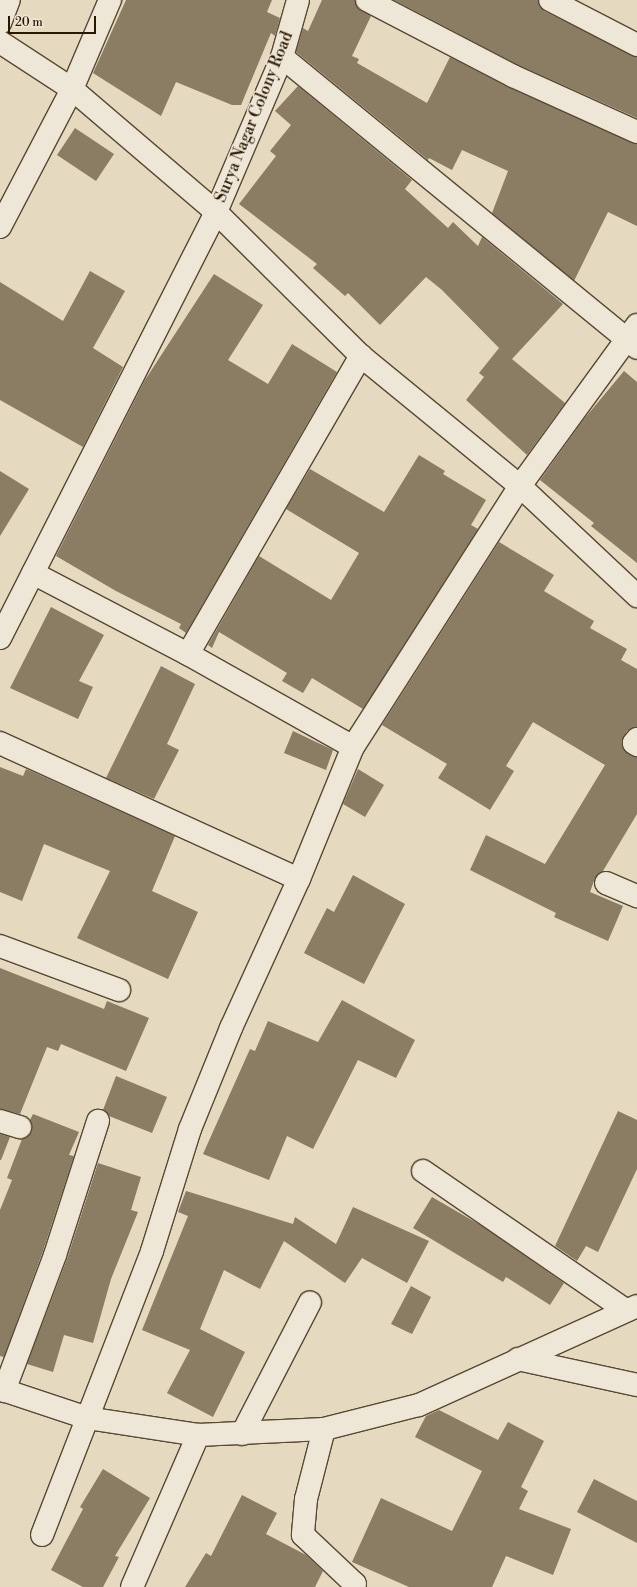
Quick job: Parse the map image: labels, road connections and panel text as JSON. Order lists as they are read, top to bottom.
{
  "streets": {
    "street": ["Surya Nagar Colony Road"]
  },
  "scale_bar": "20 m"
}
